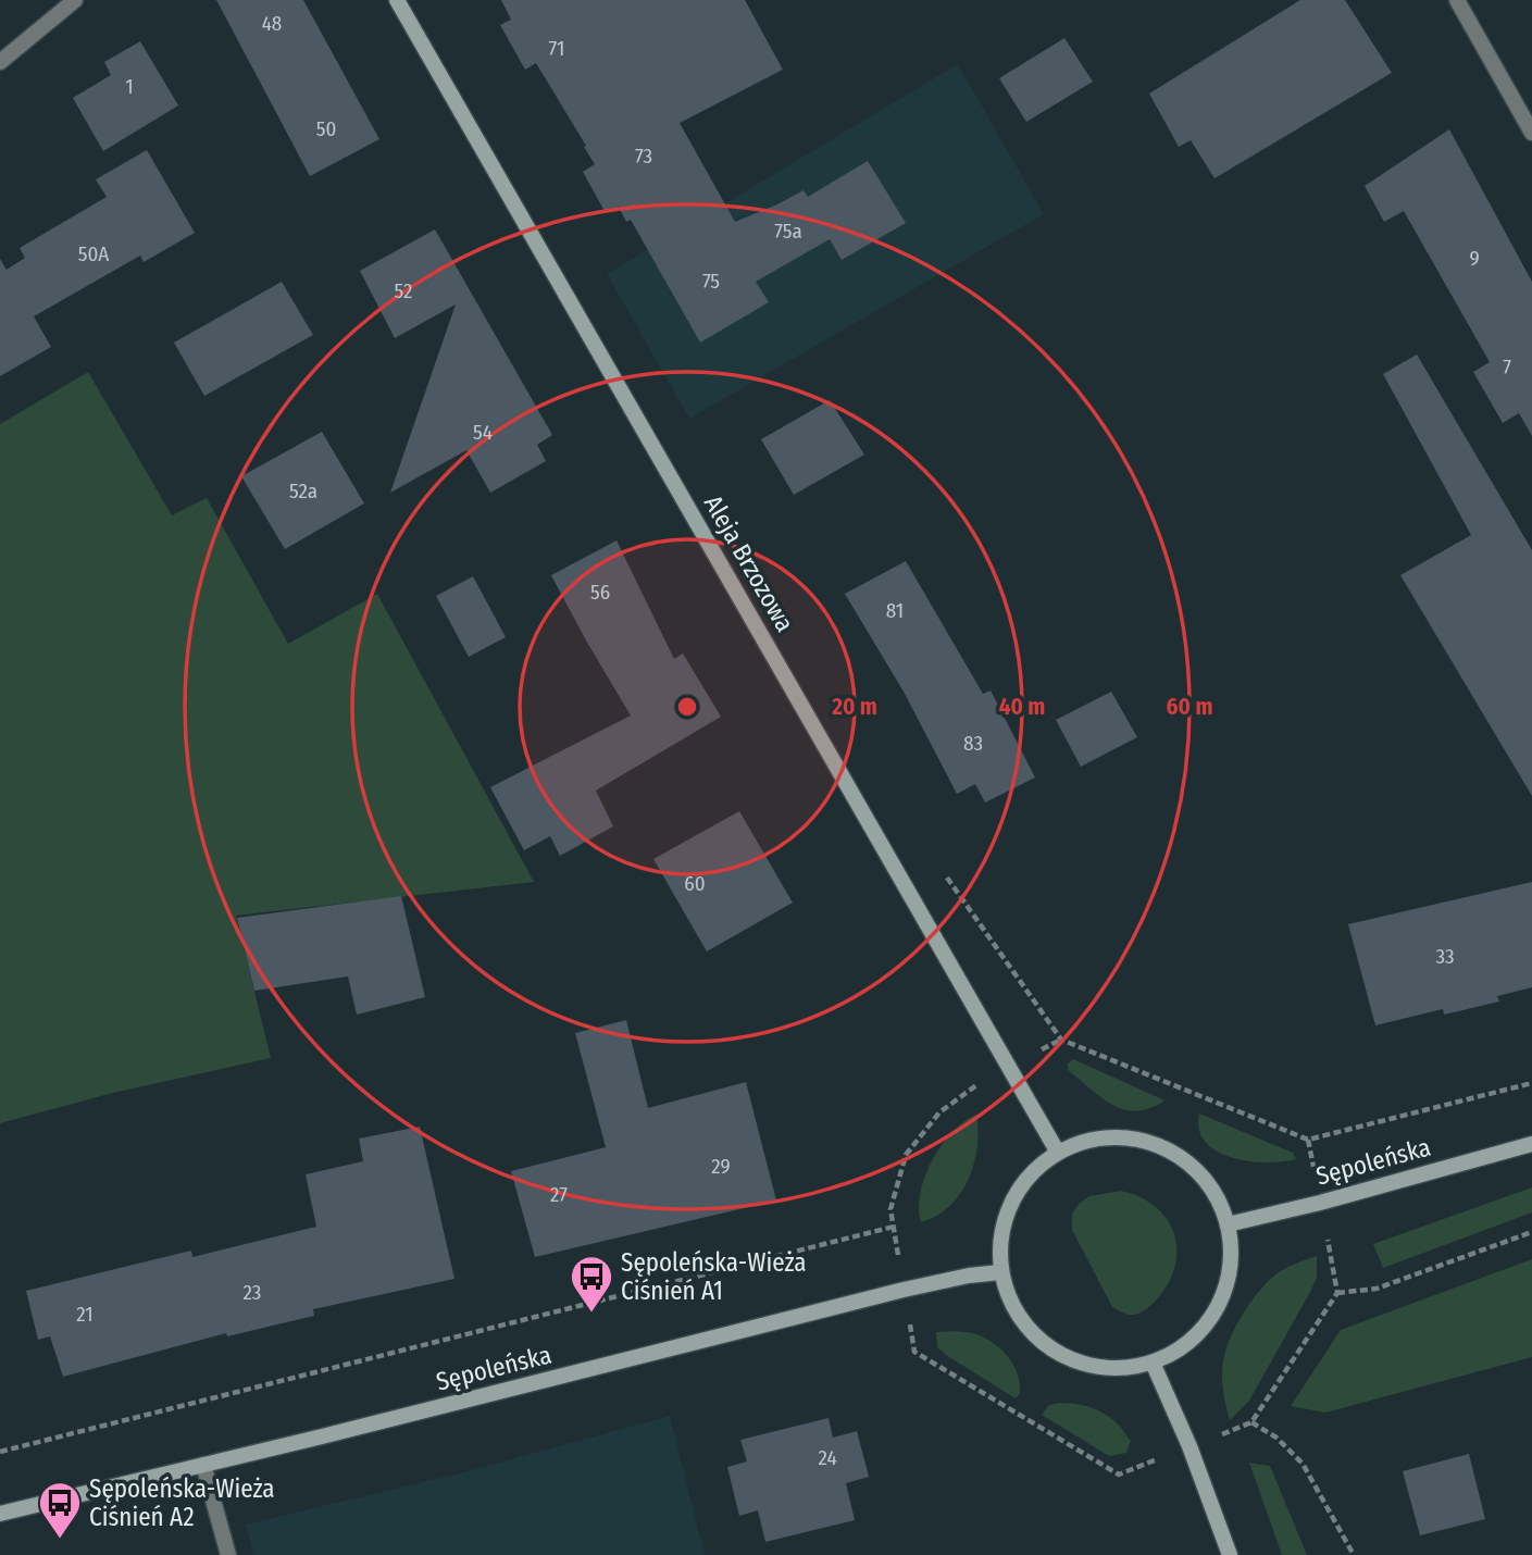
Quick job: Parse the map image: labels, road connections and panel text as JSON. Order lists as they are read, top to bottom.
{
  "streets": {
    "street": ["Aleja Brzozowa", "Sępoleńska"]
  },
  "crossings": [
    ["Aleja Brzozowa", "Sępoleńska"]
  ],
  "places": {
    "bus stop": ["Sępoleńska-Wieża Ciśnień A1", "Sępoleńska-Wieża Ciśnień A2"]
  },
  "house_numbers": [
    "48",
    "71",
    "1",
    "50",
    "73",
    "75a",
    "50A",
    "9",
    "75",
    "52",
    "7",
    "54",
    "52a",
    "56",
    "81",
    "83",
    "60",
    "33",
    "29",
    "27",
    "23",
    "21",
    "24"
  ],
  "rings": ["20 m", "40 m", "60 m"]
}
